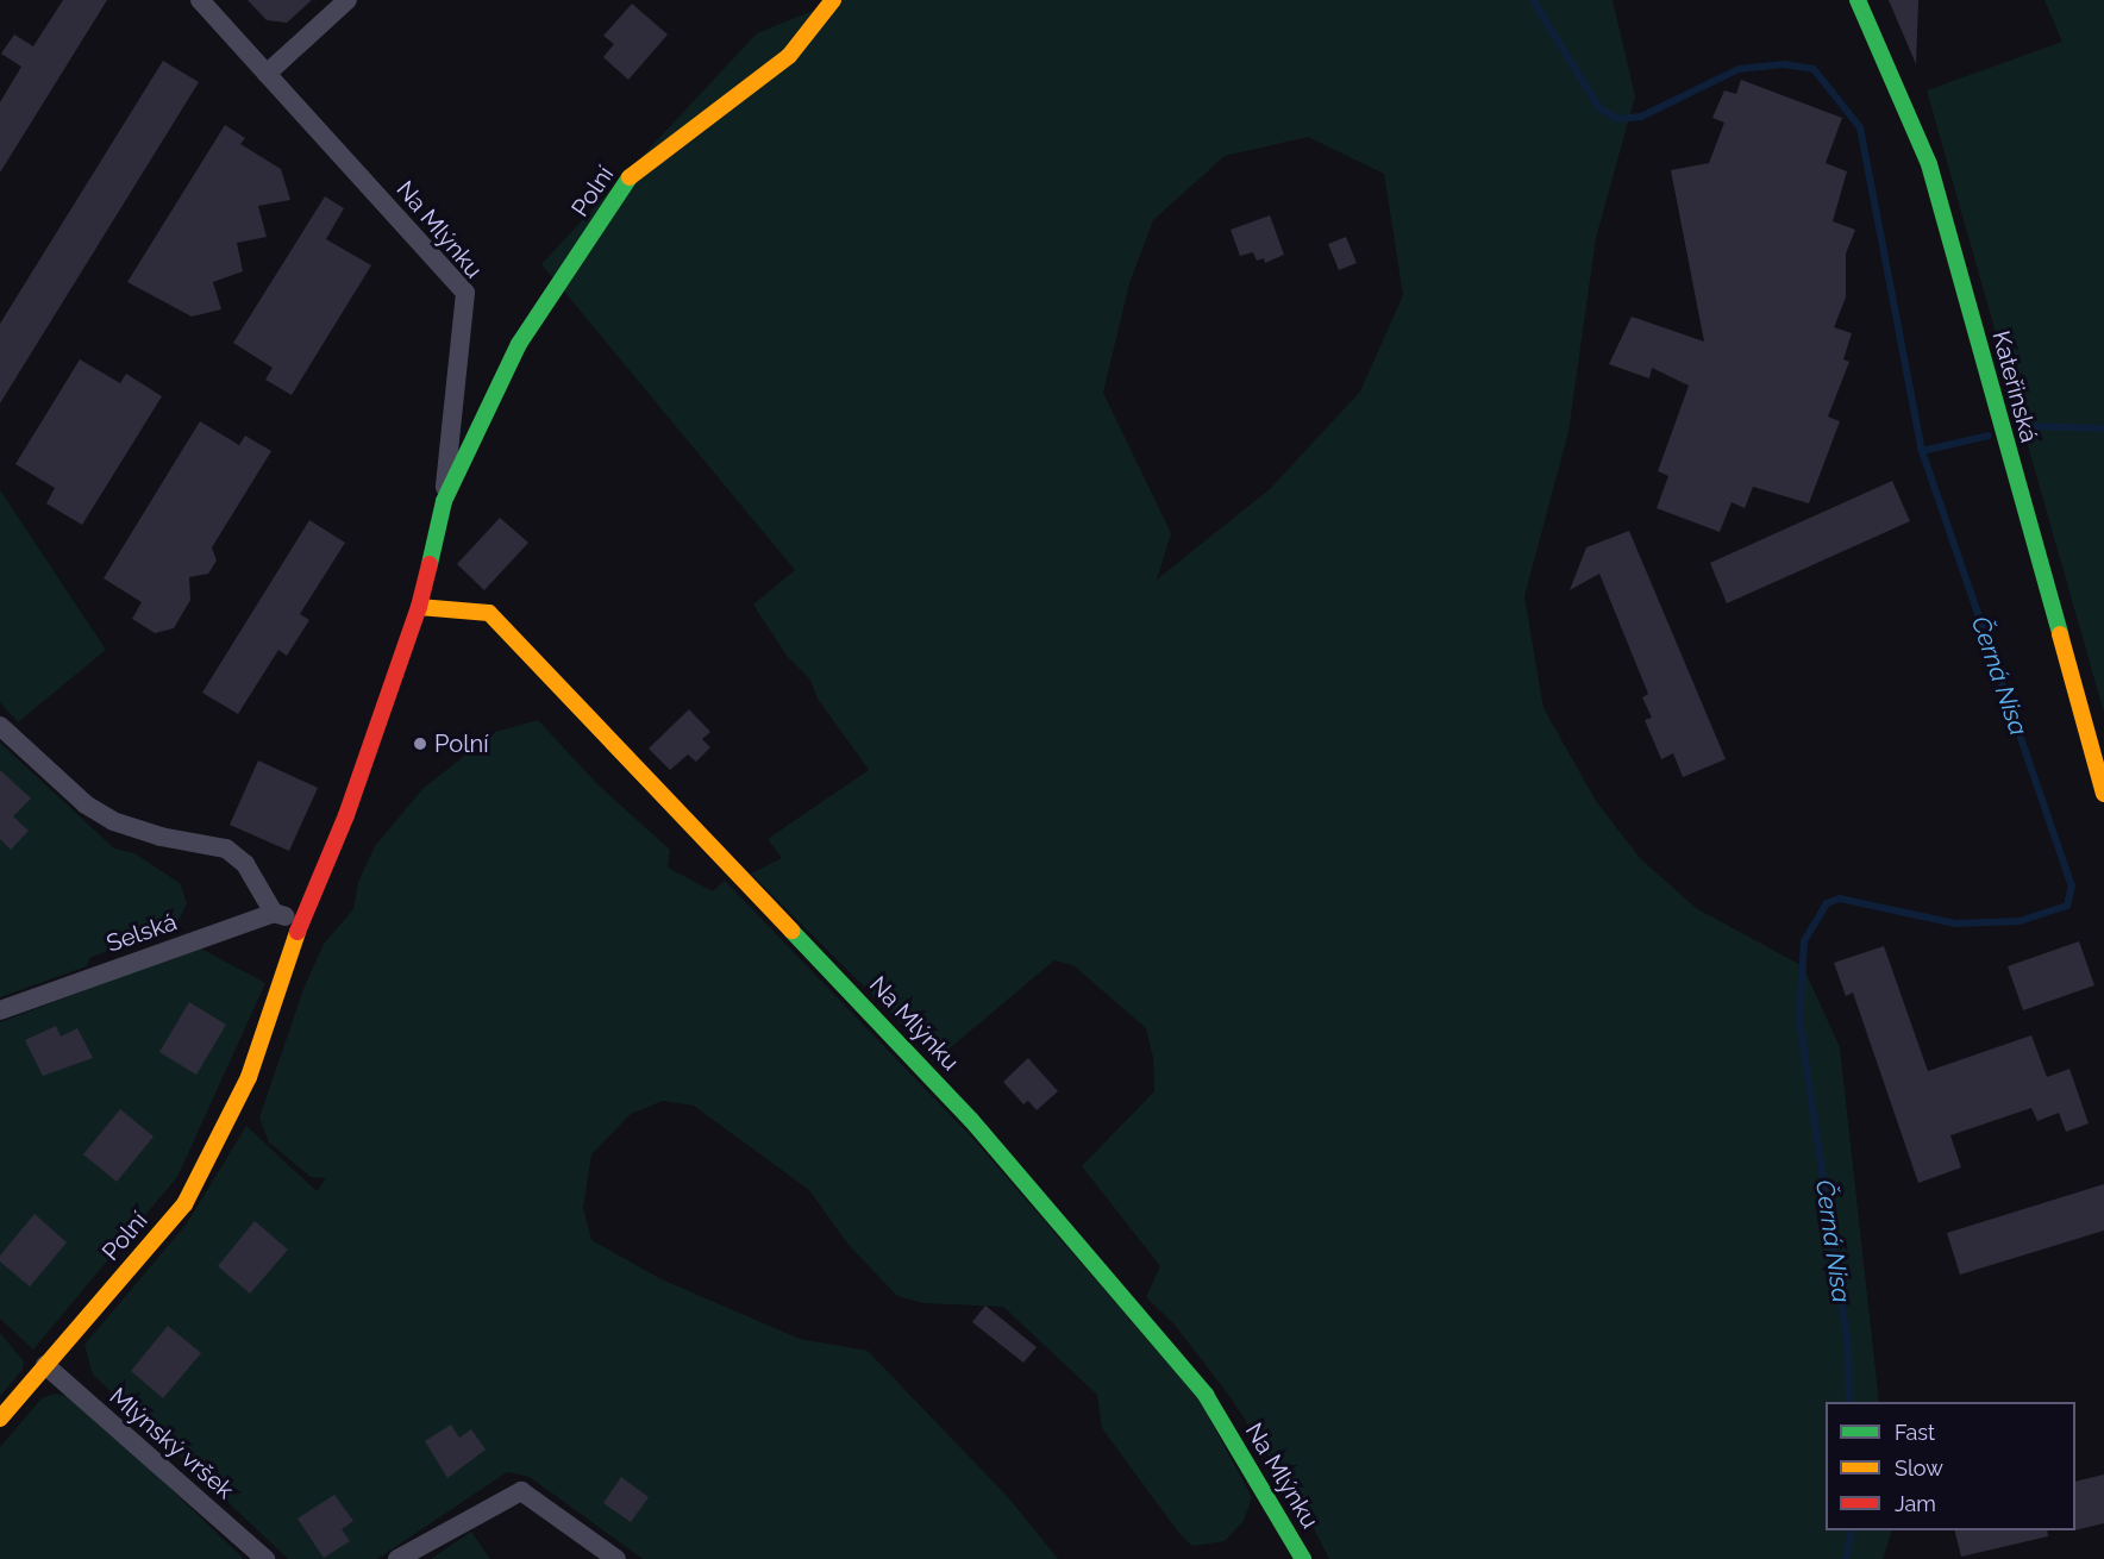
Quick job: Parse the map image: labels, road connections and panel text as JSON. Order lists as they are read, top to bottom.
{
  "streets": {
    "street": [
      "Polní",
      "Na Mlýnku",
      "Kateřinská",
      "Selská",
      "Mlýnský vršek"
    ]
  },
  "crossings": [
    ["Polní", "Na Mlýnku"],
    ["Polní", "Mlýnský vršek"]
  ],
  "water": ["Černá Nisa"],
  "places": ["Polní"],
  "legend": ["Fast", "Slow", "Jam"]
}
